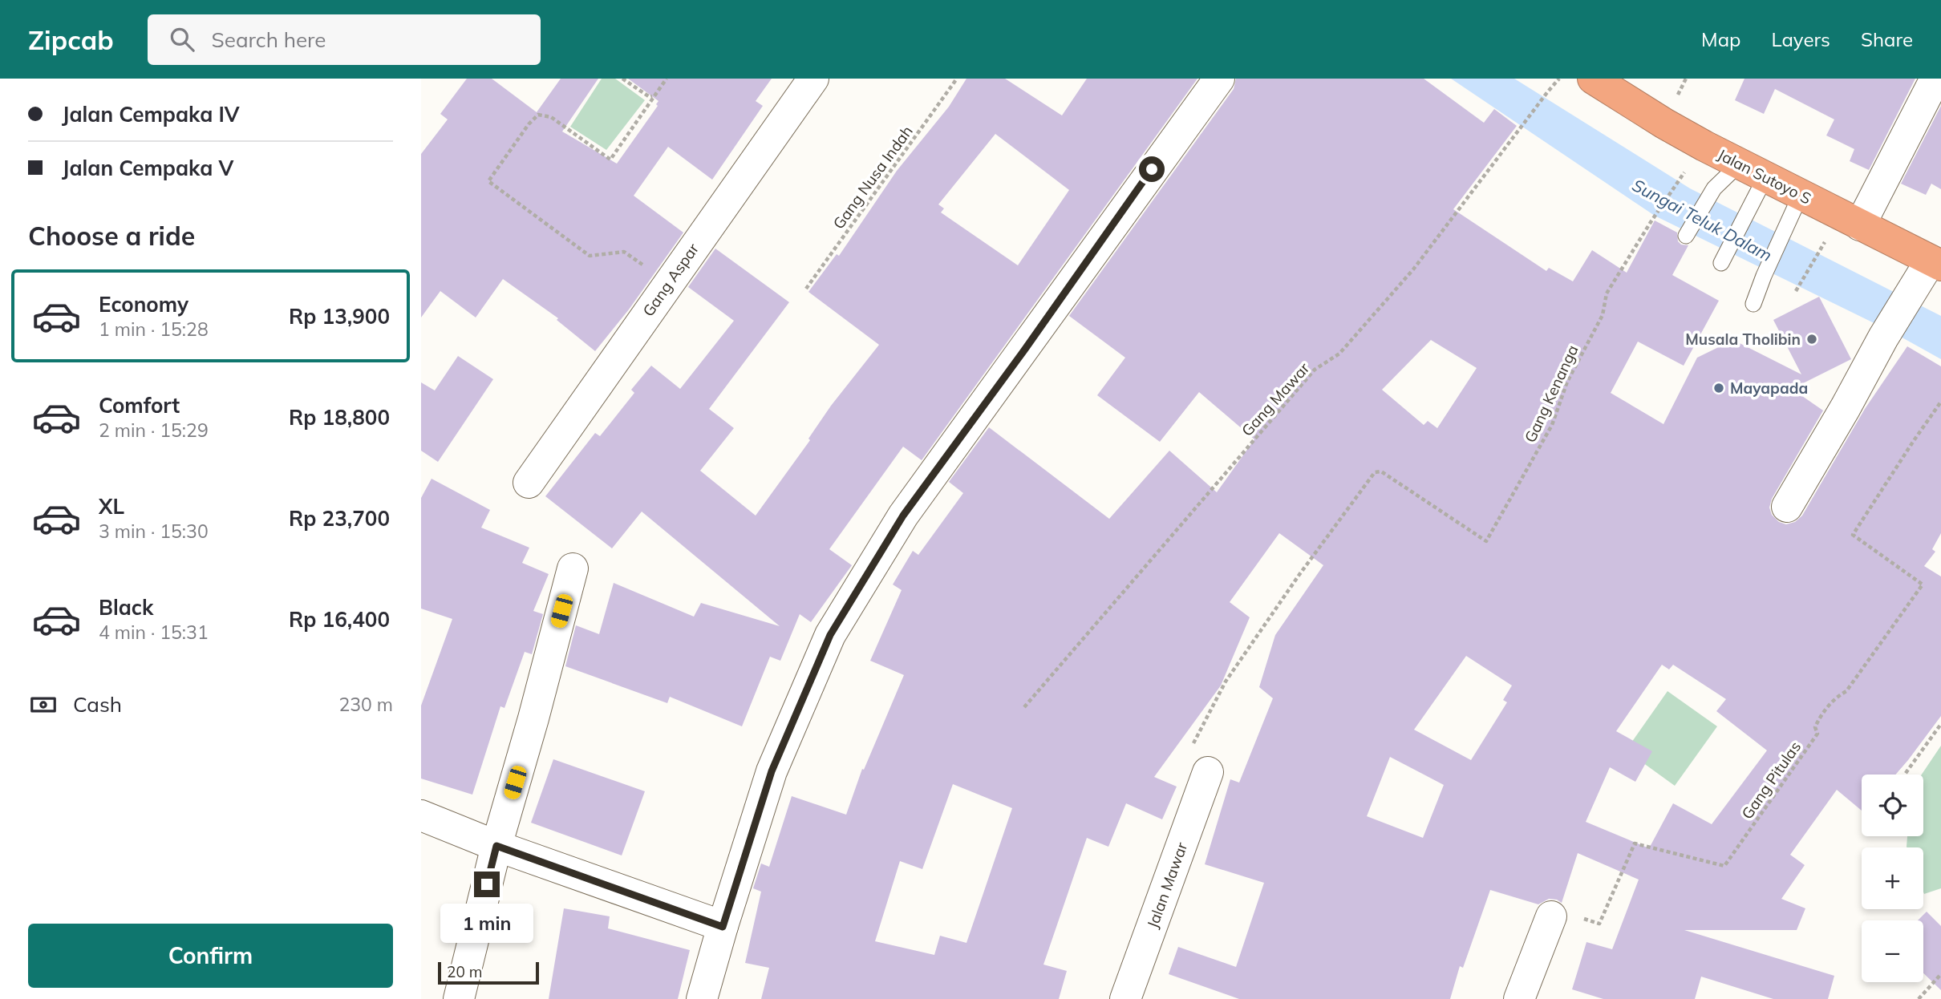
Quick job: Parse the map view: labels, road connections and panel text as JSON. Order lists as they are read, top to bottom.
{
  "streets": {
    "highway": ["Jalan Sutoyo S"],
    "street": ["Gang Aspar", "Jalan Mawar"],
    "path": [
      "Gang Nusa Indah",
      "Gang Kenanga",
      "Gang Mawar",
      "Gang Pitulas"
    ]
  },
  "crossings": [
    ["Gang Kenanga", "Jalan Mawar"]
  ],
  "water": ["Sungai Teluk Dalam"],
  "places": ["Musala Tholibin", "Mayapada"],
  "scale_bar": "20 m",
  "page": {
    "header": "Zipcab",
    "search": "Search here",
    "nav": ["Map", "Layers", "Share"],
    "banner": ["Jalan Cempaka IV", "Jalan Cempaka V"],
    "heading": "Choose a ride",
    "list": [
      {
        "name": "Economy",
        "note": "1 min · 15:28",
        "value": "Rp 13,900"
      },
      {
        "name": "Comfort",
        "note": "2 min · 15:29",
        "value": "Rp 18,800"
      },
      {
        "name": "XL",
        "note": "3 min · 15:30",
        "value": "Rp 23,700"
      },
      {
        "name": "Black",
        "note": "4 min · 15:31",
        "value": "Rp 16,400"
      }
    ],
    "pay": ["Cash", "230 m"],
    "map_buttons": ["+", "−"],
    "bubble": "1 min",
    "buttons": "Confirm",
    "scale": "20 m"
  }
}
